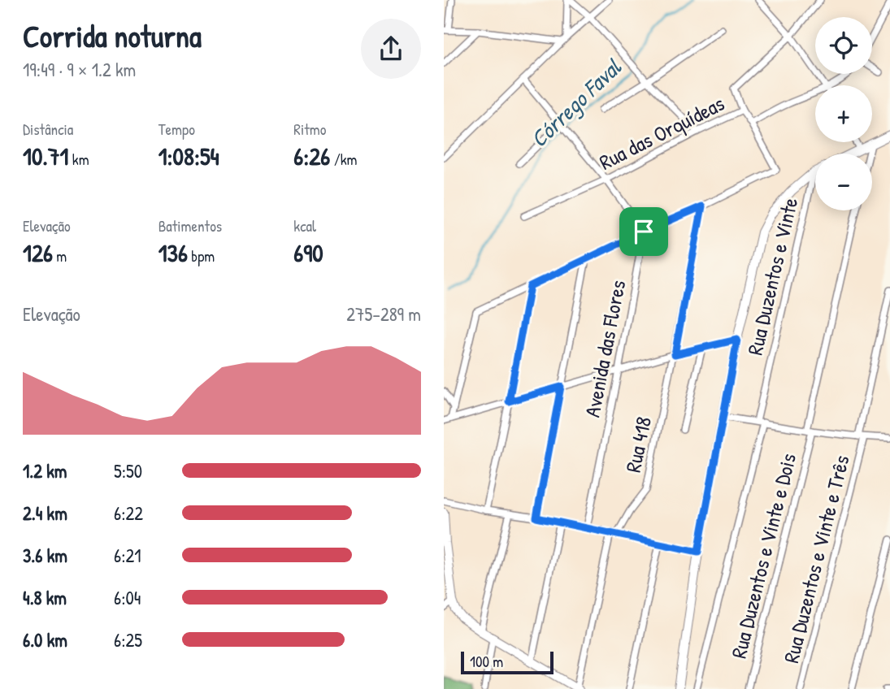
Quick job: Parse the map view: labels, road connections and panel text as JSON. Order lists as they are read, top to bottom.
{
  "streets": {
    "street": [
      "Rua das Orquídeas",
      "Rua Duzentos e Vinte",
      "Avenida das Flores",
      "Rua 418",
      "Rua Duzentos e Vinte e Dois",
      "Rua Duzentos e Vinte e Três"
    ]
  },
  "water": ["Córrego Faval"],
  "scale_bar": "100 m",
  "page": {
    "heading": ["Corrida noturna", "19:49 · 9 × 1.2 km"],
    "map_buttons": ["+", "−"],
    "stats": [
      ["Distância", "10.71 km"],
      ["Tempo", "1:08:54"],
      ["Ritmo", "6:26 /km"],
      ["Elevação", "126 m"],
      ["Batimentos", "136 bpm"],
      ["kcal", "690"]
    ],
    "chart": ["Elevação", "275–289 m"],
    "list": [
      {
        "name": "1.2 km",
        "note": "5:50"
      },
      {
        "name": "2.4 km",
        "note": "6:22"
      },
      {
        "name": "3.6 km",
        "note": "6:21"
      },
      {
        "name": "4.8 km",
        "note": "6:04"
      },
      {
        "name": "6.0 km",
        "note": "6:25"
      }
    ],
    "scale": "100 m"
  }
}
